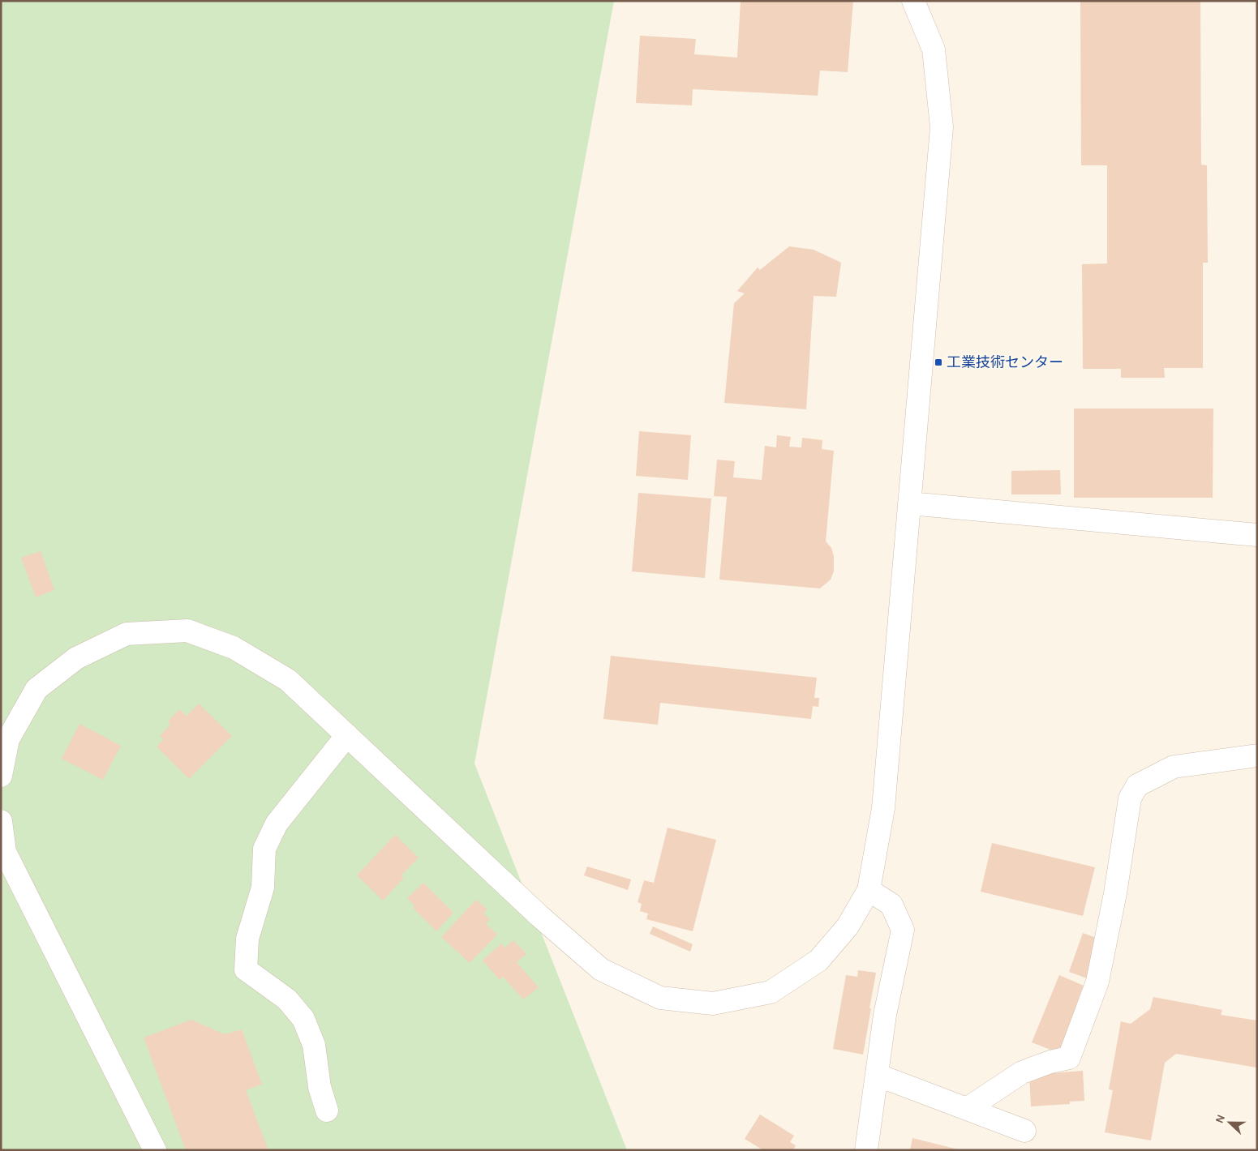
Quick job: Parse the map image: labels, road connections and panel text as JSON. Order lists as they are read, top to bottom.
{
  "places": {
    "transit": ["工業技術センター"]
  },
  "north": "left"
}
